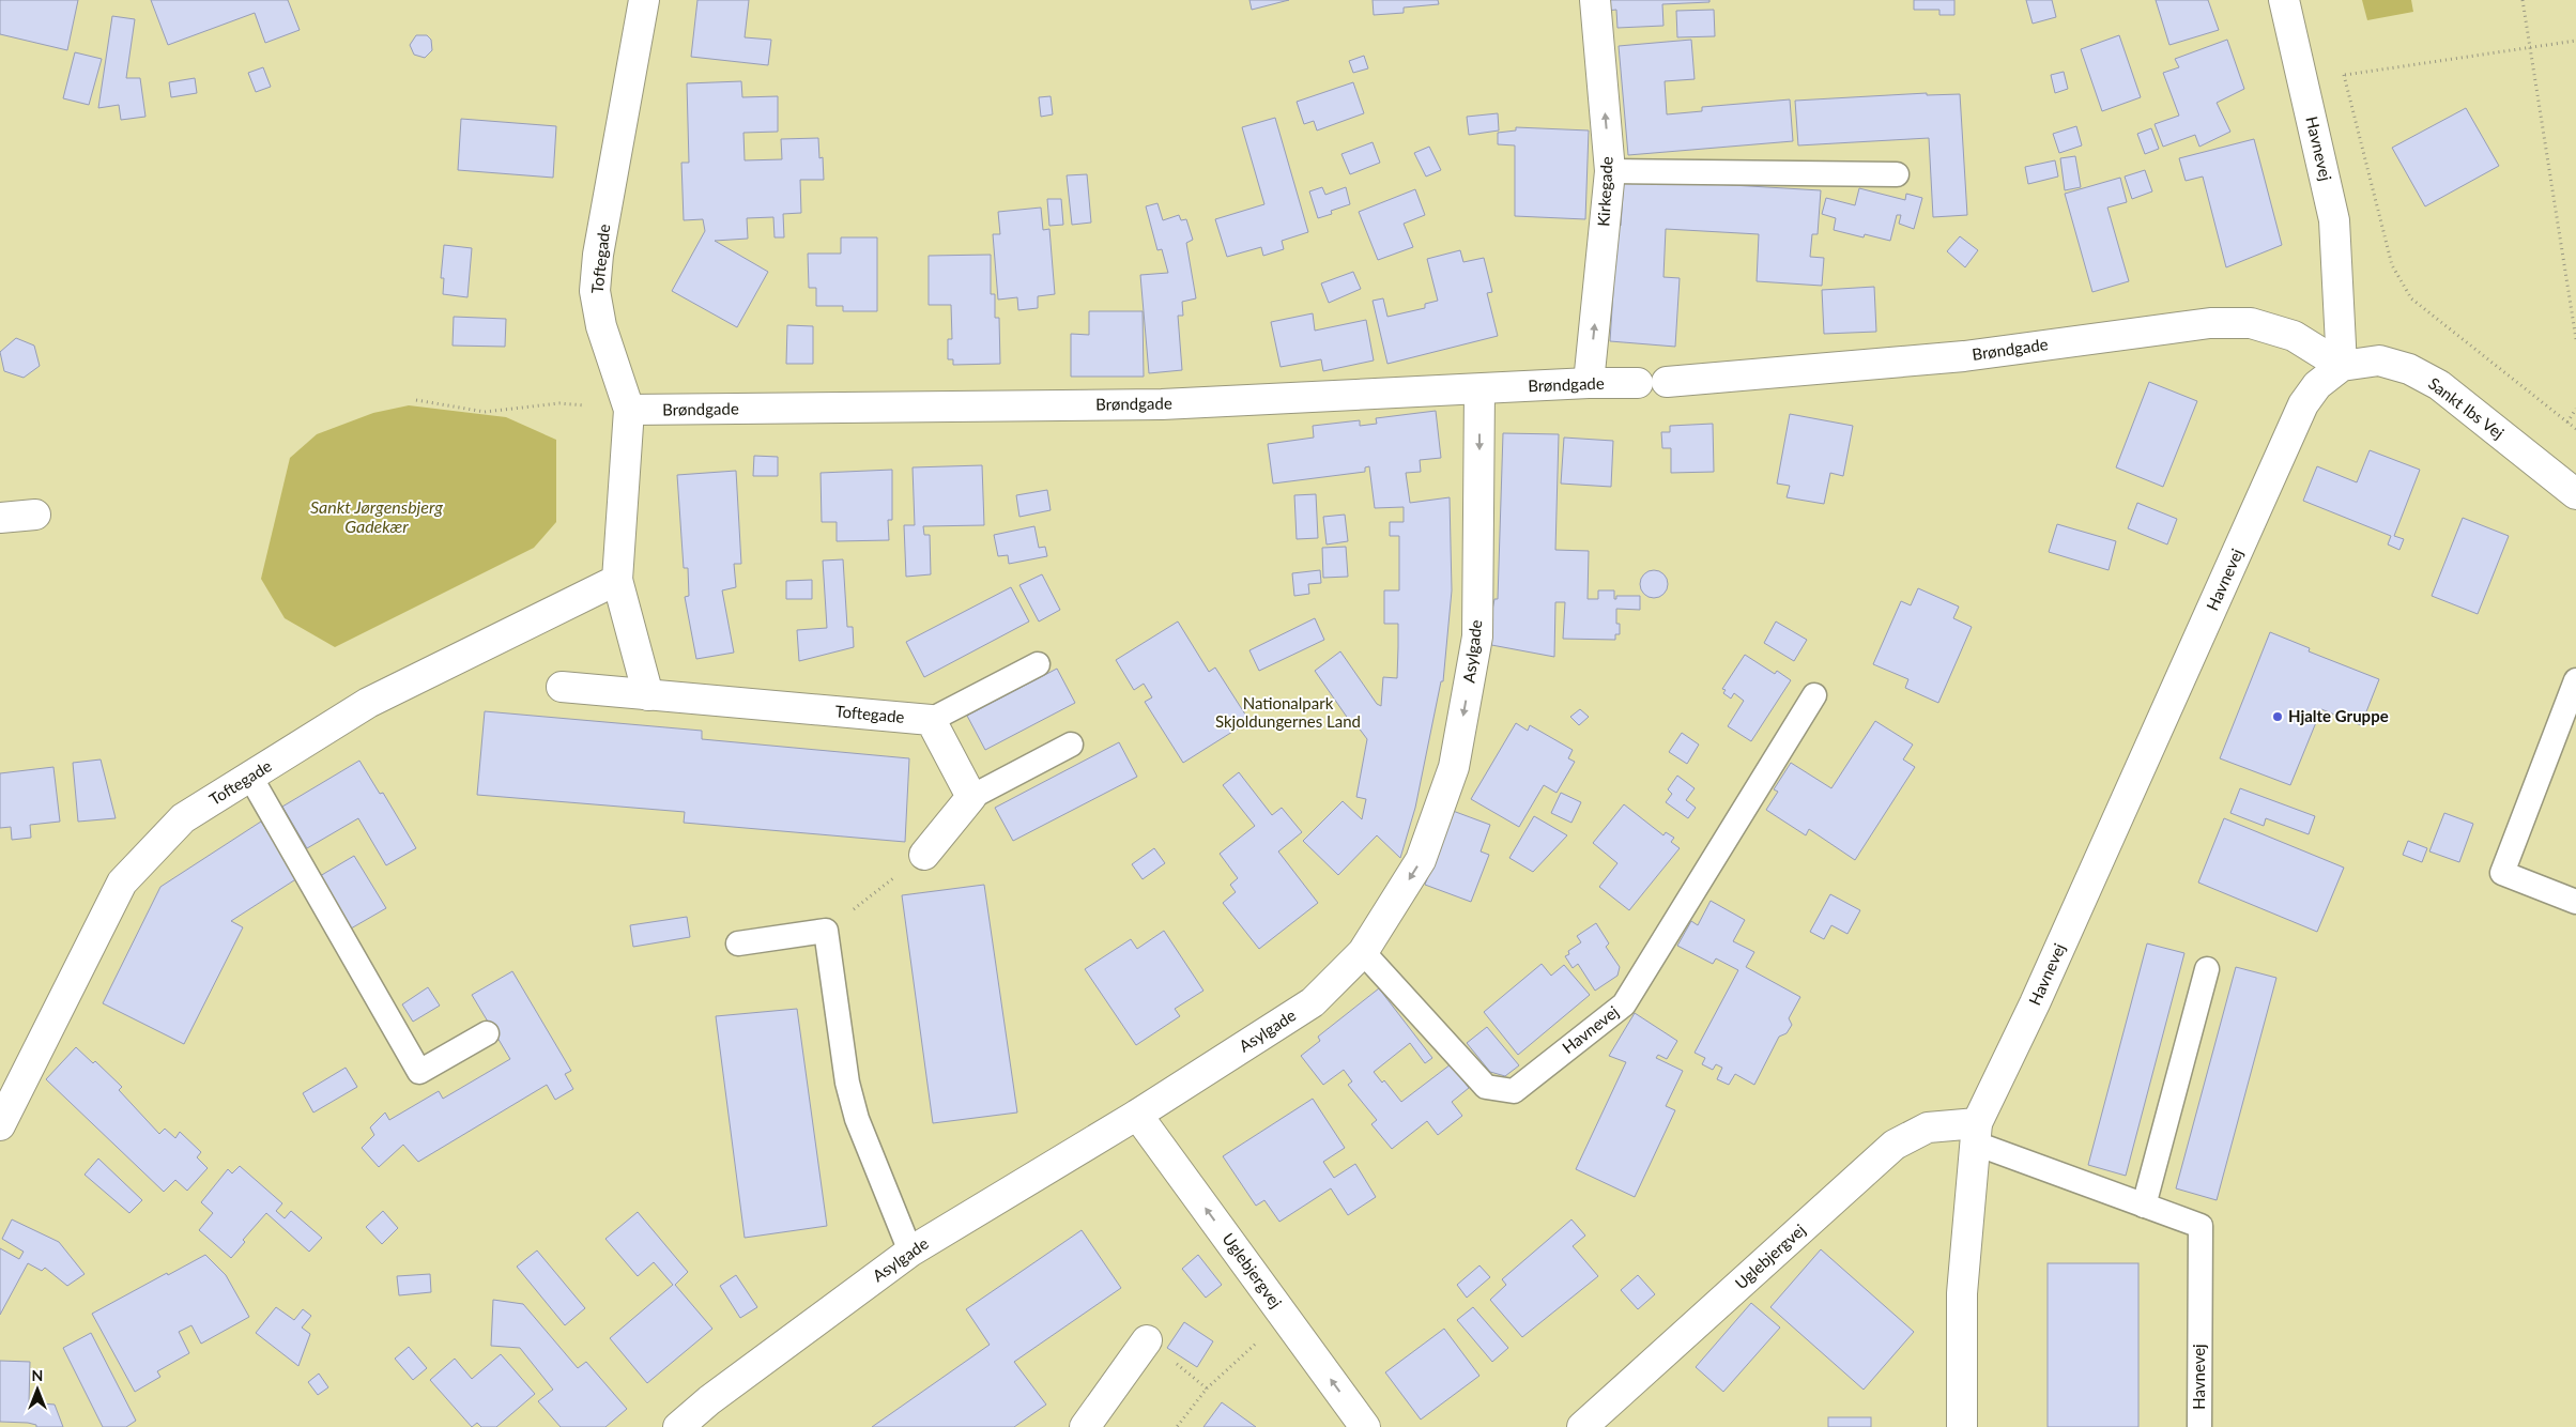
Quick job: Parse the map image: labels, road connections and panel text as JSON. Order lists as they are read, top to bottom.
{
  "streets": {
    "street": [
      "Havnevej",
      "Kirkegade",
      "Toftegade",
      "Brøndgade",
      "Sankt Ibs Vej",
      "Asylgade",
      "Uglebjergvej"
    ]
  },
  "crossings": [
    ["Havnevej", "Brøndgade"],
    ["Havnevej", "Sankt Ibs Vej"],
    ["Havnevej", "Asylgade"],
    ["Havnevej", "Uglebjergvej"],
    ["Kirkegade", "Brøndgade"],
    ["Toftegade", "Brøndgade"],
    ["Brøndgade", "Sankt Ibs Vej"],
    ["Brøndgade", "Asylgade"],
    ["Asylgade", "Uglebjergvej"]
  ],
  "one_way": ["Kirkegade", "Asylgade", "Uglebjergvej"],
  "water": ["Sankt Jørgensbjerg Gadekær"],
  "parks": ["Nationalpark Skjoldungernes Land"],
  "places": ["Hjalte Gruppe"],
  "north": "top"
}
